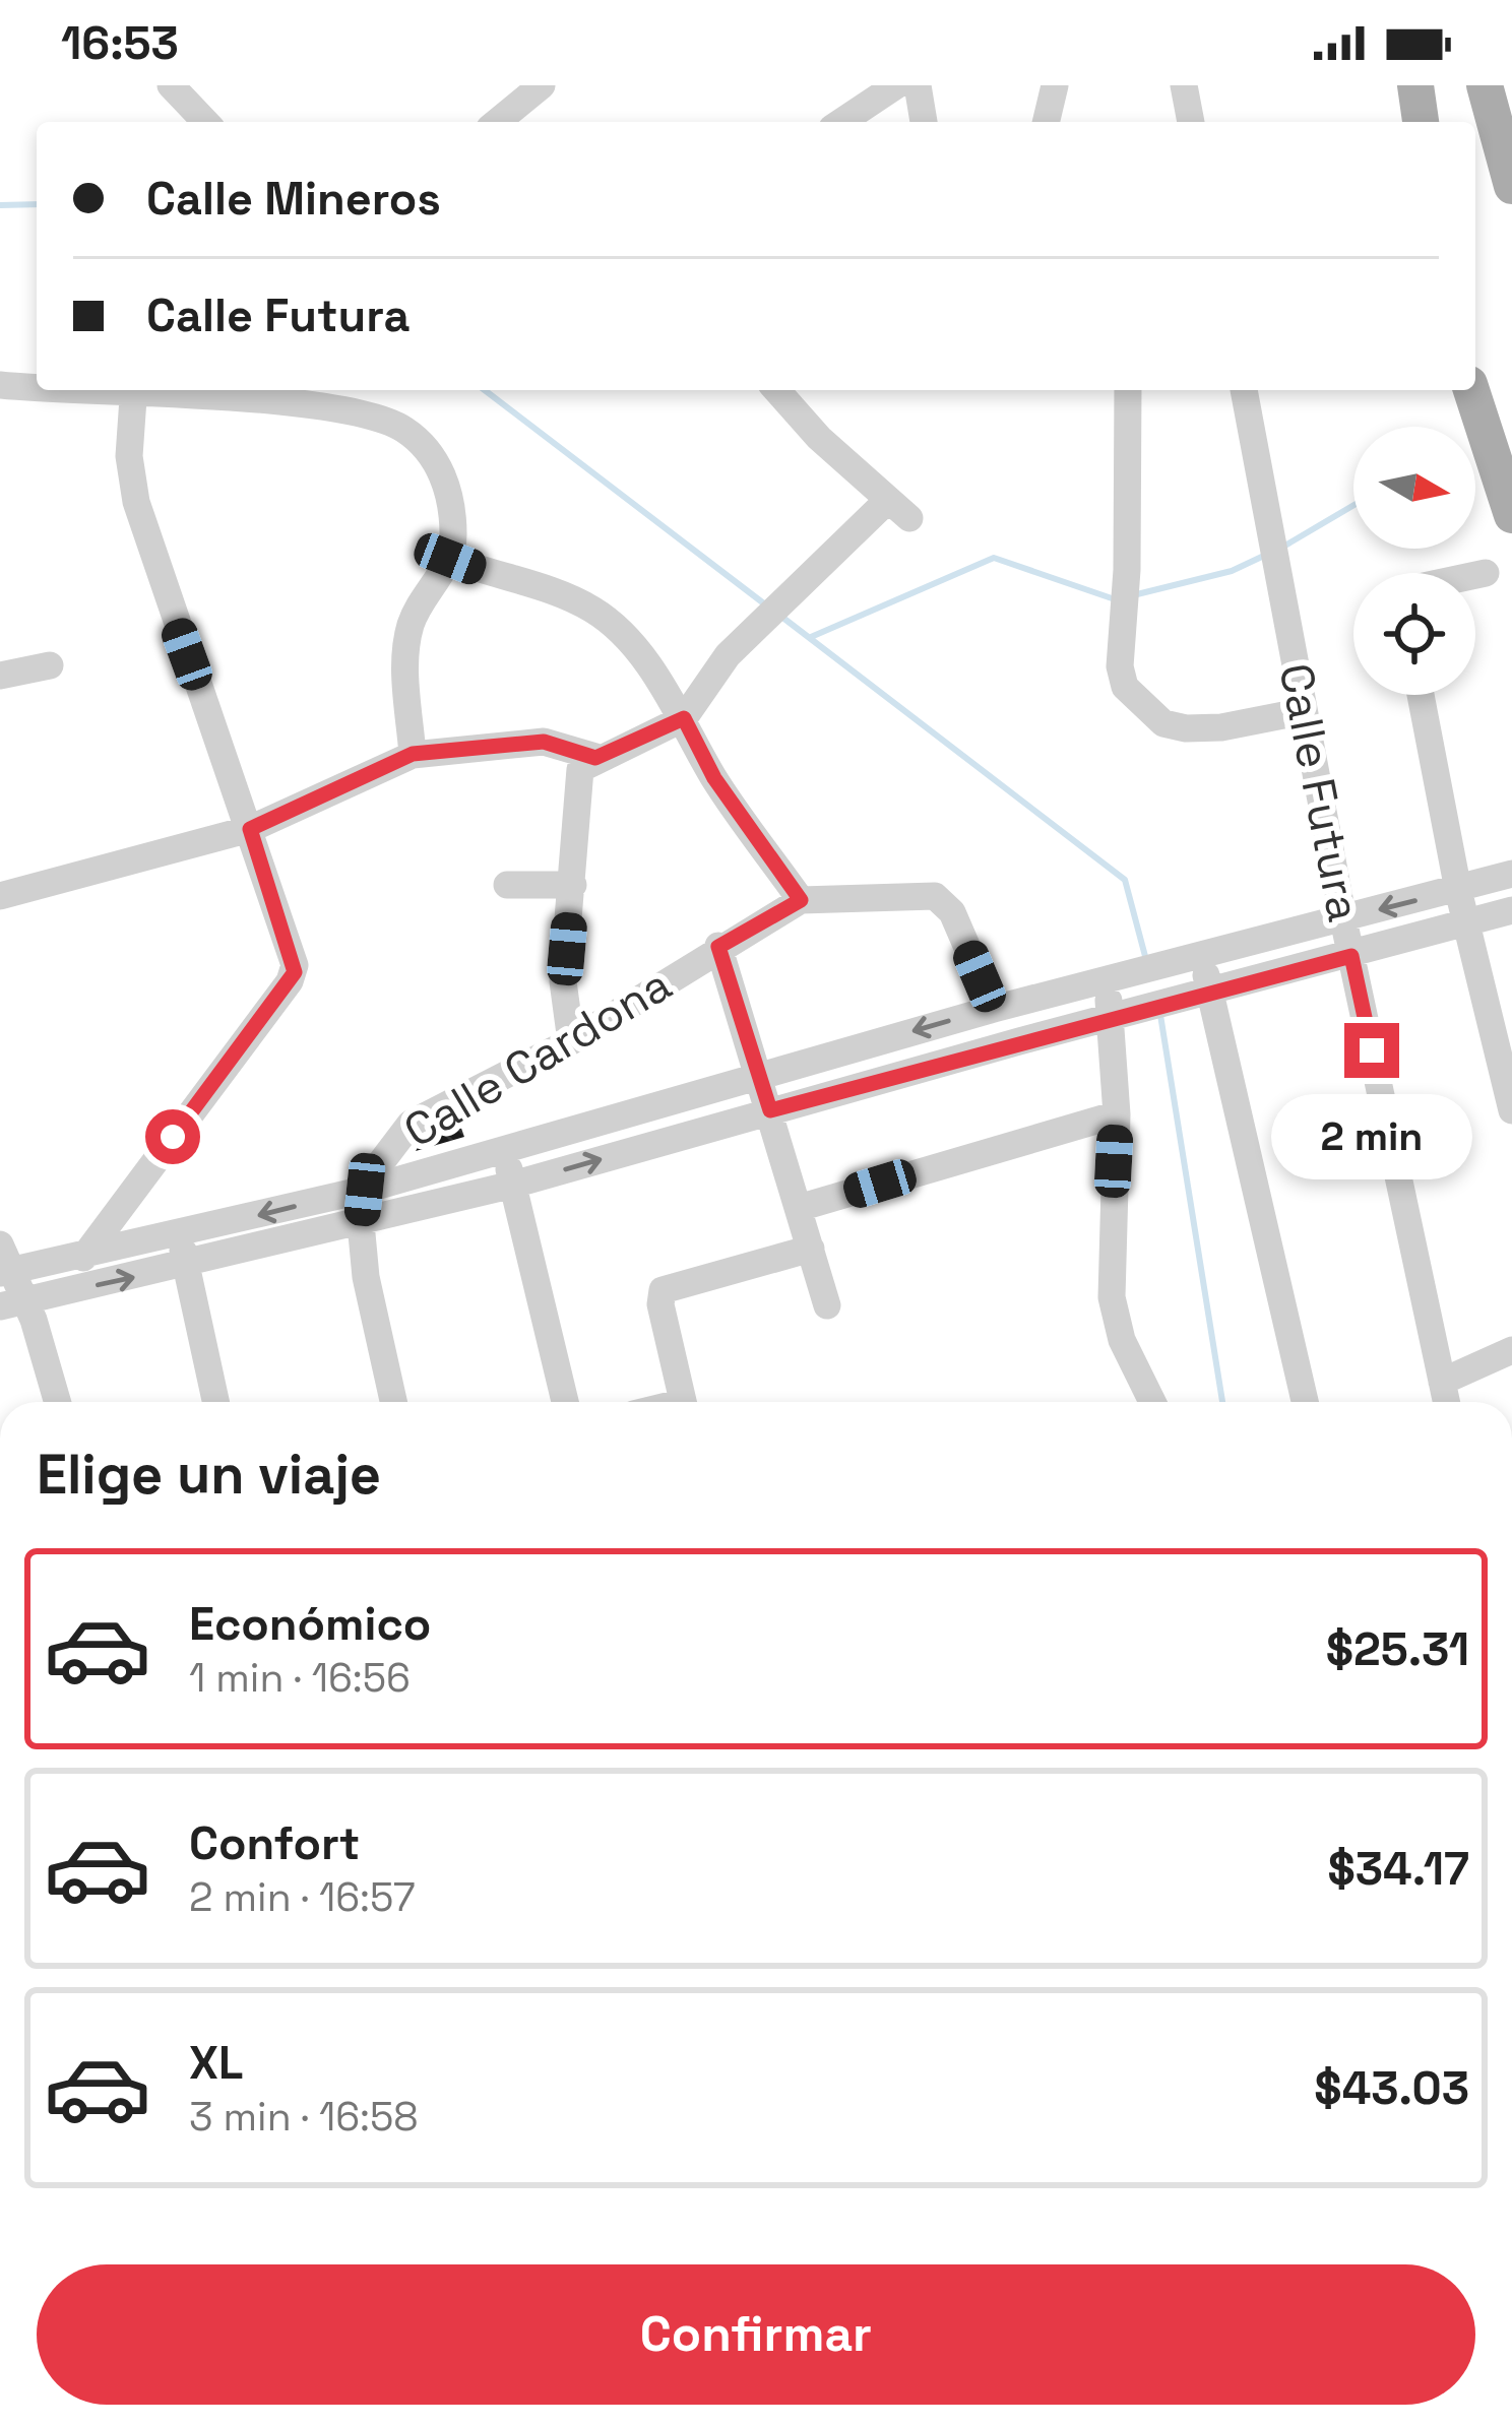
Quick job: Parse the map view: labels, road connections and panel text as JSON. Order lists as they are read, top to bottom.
{
  "streets": {
    "street": ["Calle Futura", "Calle Cardona"]
  },
  "north": "right",
  "page": {
    "status": "16:53",
    "banner": ["Calle Mineros", "Calle Futura"],
    "bubble": "2 min",
    "heading": "Elige un viaje",
    "list": [
      {
        "name": "Económico",
        "note": "1 min · 16:56",
        "value": "$25.31"
      },
      {
        "name": "Confort",
        "note": "2 min · 16:57",
        "value": "$34.17"
      },
      {
        "name": "XL",
        "note": "3 min · 16:58",
        "value": "$43.03"
      }
    ],
    "buttons": "Confirmar"
  }
}
